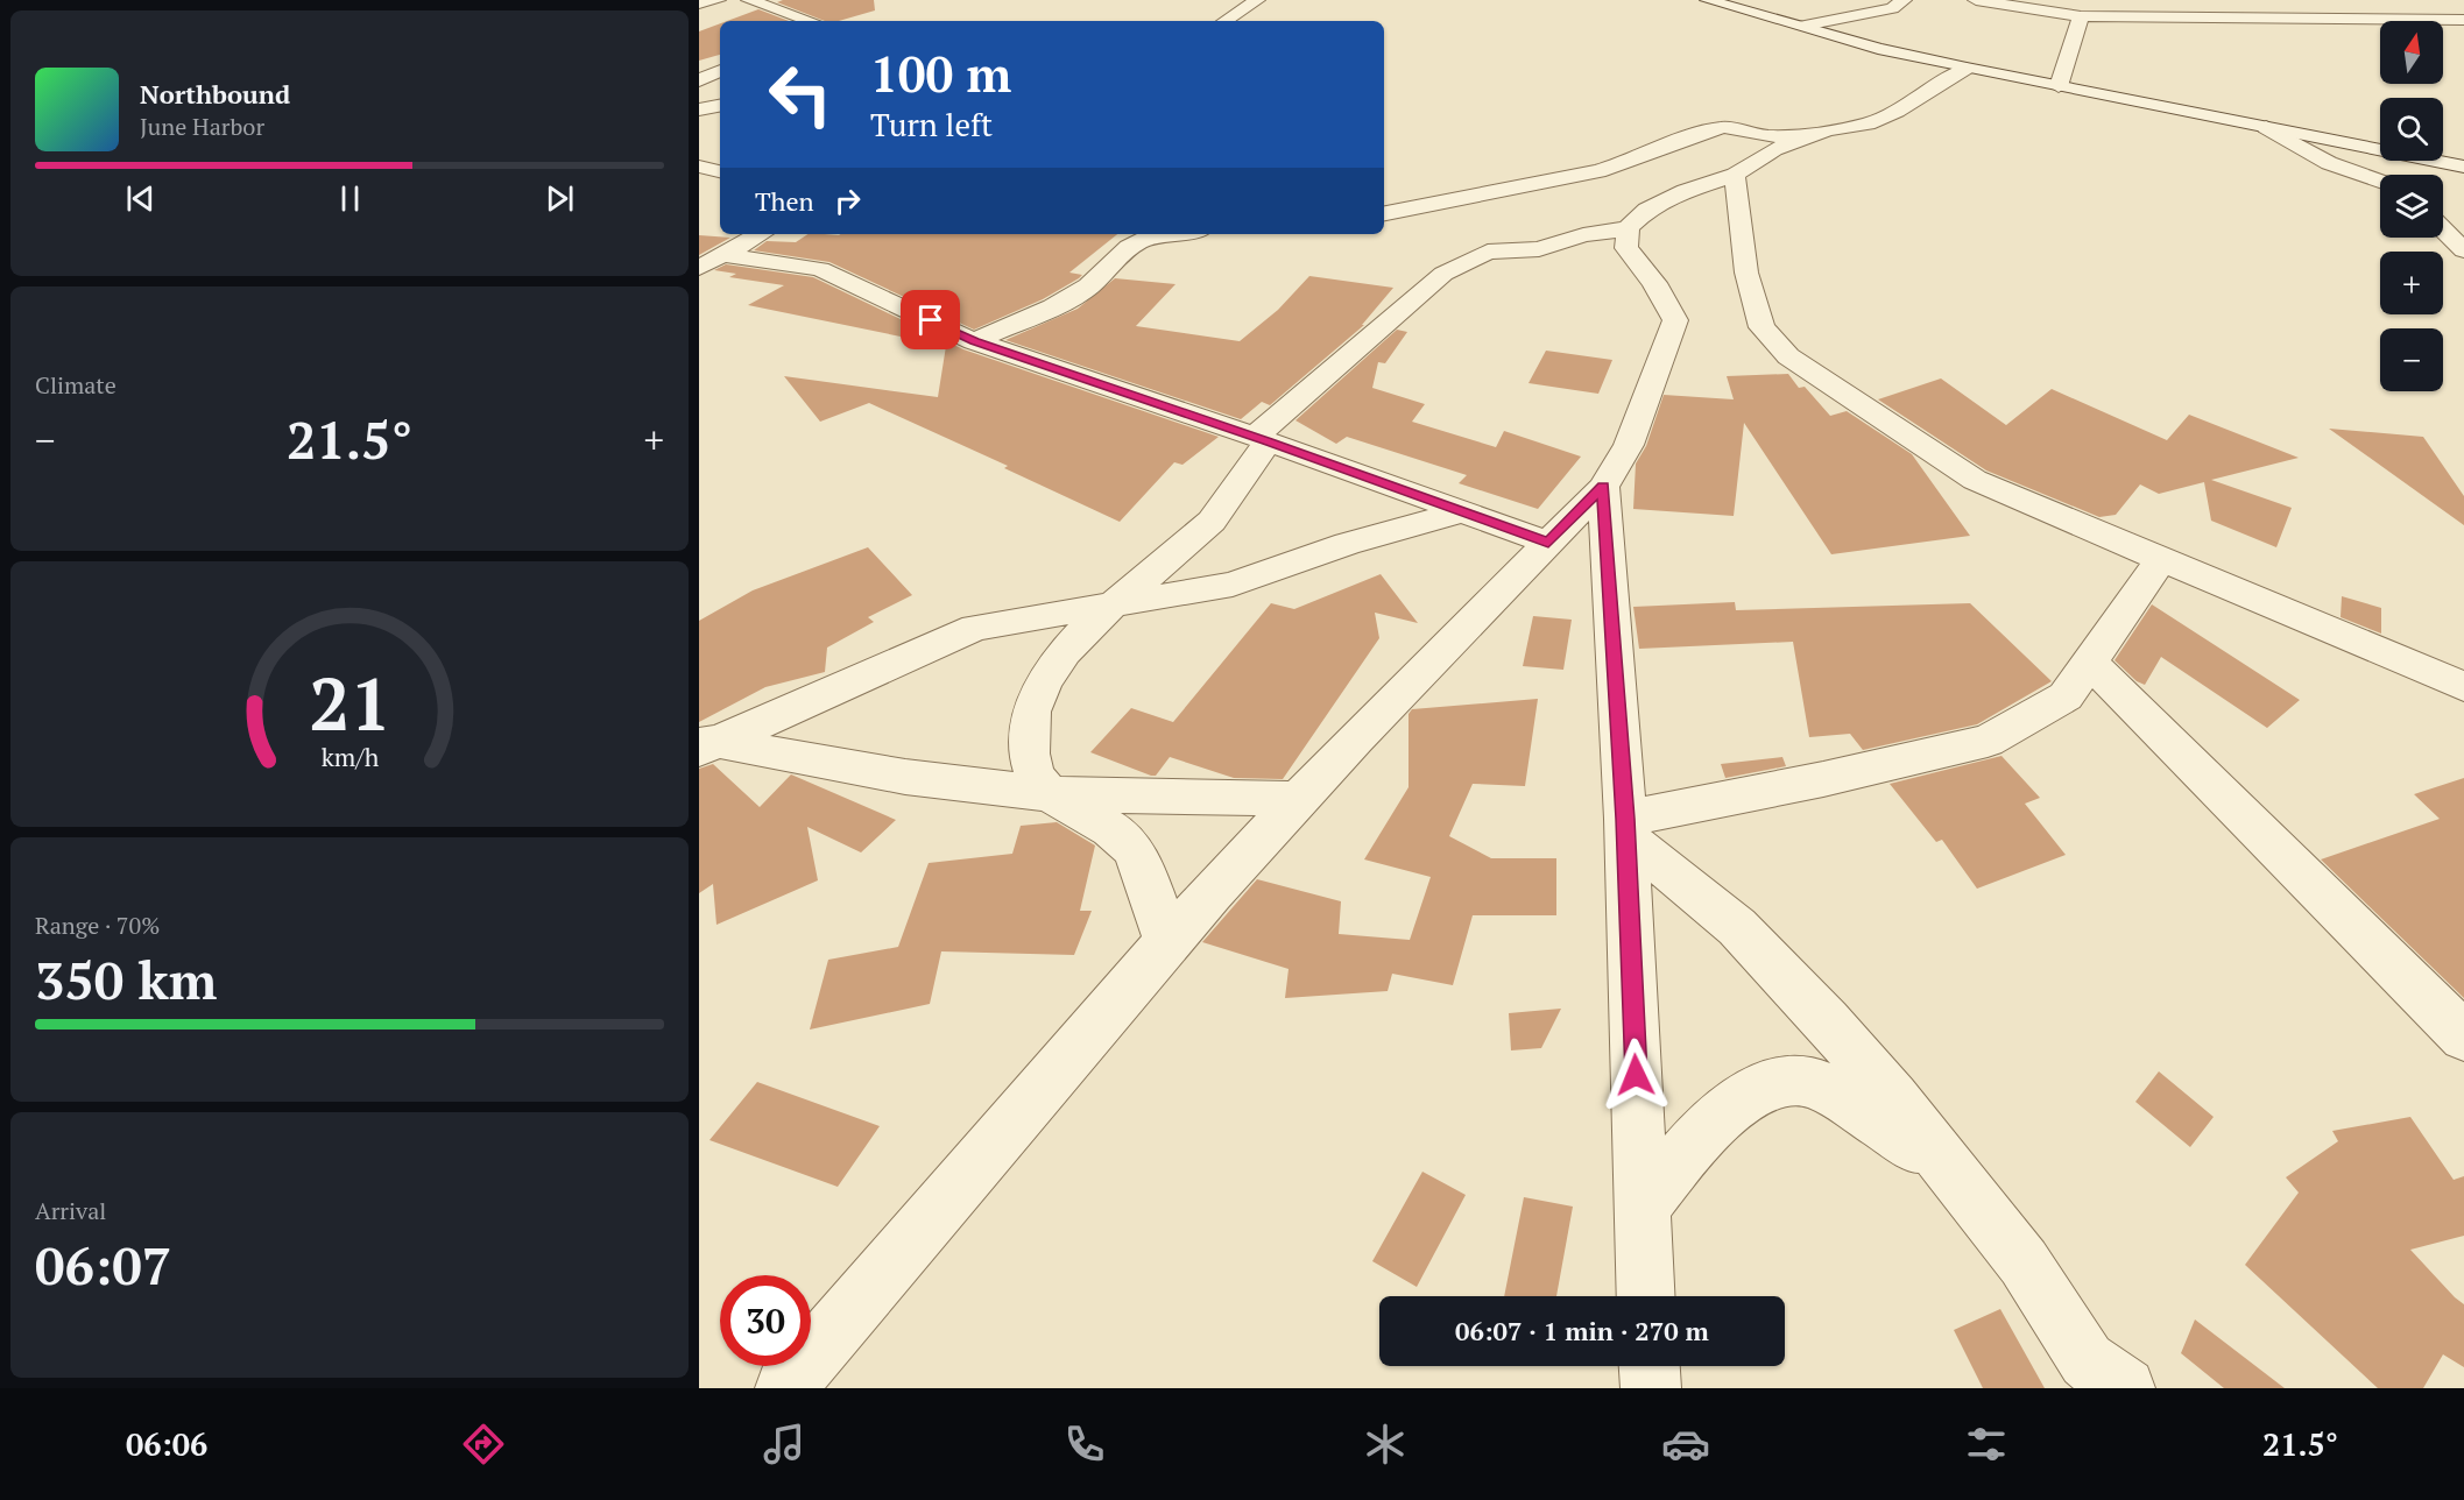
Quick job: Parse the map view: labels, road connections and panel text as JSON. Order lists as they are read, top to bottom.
{
  "north": "top",
  "page": {
    "map_buttons": ["+", "−"],
    "turn": ["100 m", "Turn left"],
    "song": ["Northbound", "June Harbor"],
    "then": "Then",
    "tile": [
      "Climate",
      ["Range · 70%", "350 km"],
      ["Arrival", "06:07"]
    ],
    "heat": ["−", "21.5°", "+"],
    "limit": "30",
    "trip": "06:07 · 1 min · 270 m",
    "tabs": ["06:06", "21.5°"],
    "gauge": ["21", "km/h"]
  }
}
